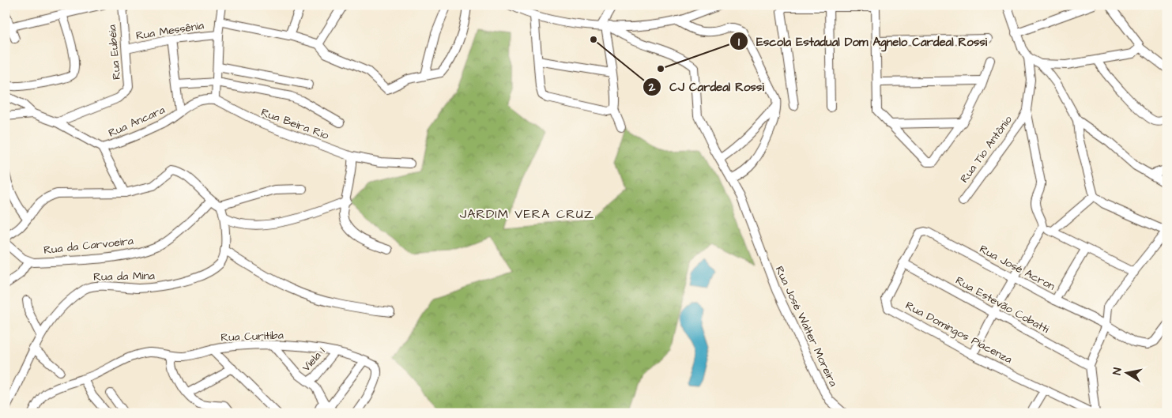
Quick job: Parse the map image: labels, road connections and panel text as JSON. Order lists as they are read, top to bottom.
{
  "streets": {
    "street": [
      "Rua Messênia",
      "Rua Eubéia",
      "Rua Ancara",
      "Rua Beira Rio",
      "Rua Tio Antônio",
      "Rua da Carvoeira",
      "Rua José Acron",
      "Rua da Mina",
      "Rua Estevão Cobatti",
      "Rua José Walter Moreira",
      "Rua Domingos Piacenza",
      "Rua Curitiba",
      "Viela 1"
    ]
  },
  "crossings": [
    ["Rua Messênia", "Rua Eubéia"],
    ["Rua José Acron", "Rua Domingos Piacenza"],
    ["Rua Estevão Cobatti", "Rua Domingos Piacenza"],
    ["Rua Curitiba", "Viela 1"]
  ],
  "districts": ["JARDIM VERA CRUZ"],
  "places": ["CJ Cardeal Rossi", "Escola Estadual Dom Agnelo Cardeal Rossi"],
  "north": "left"
}
